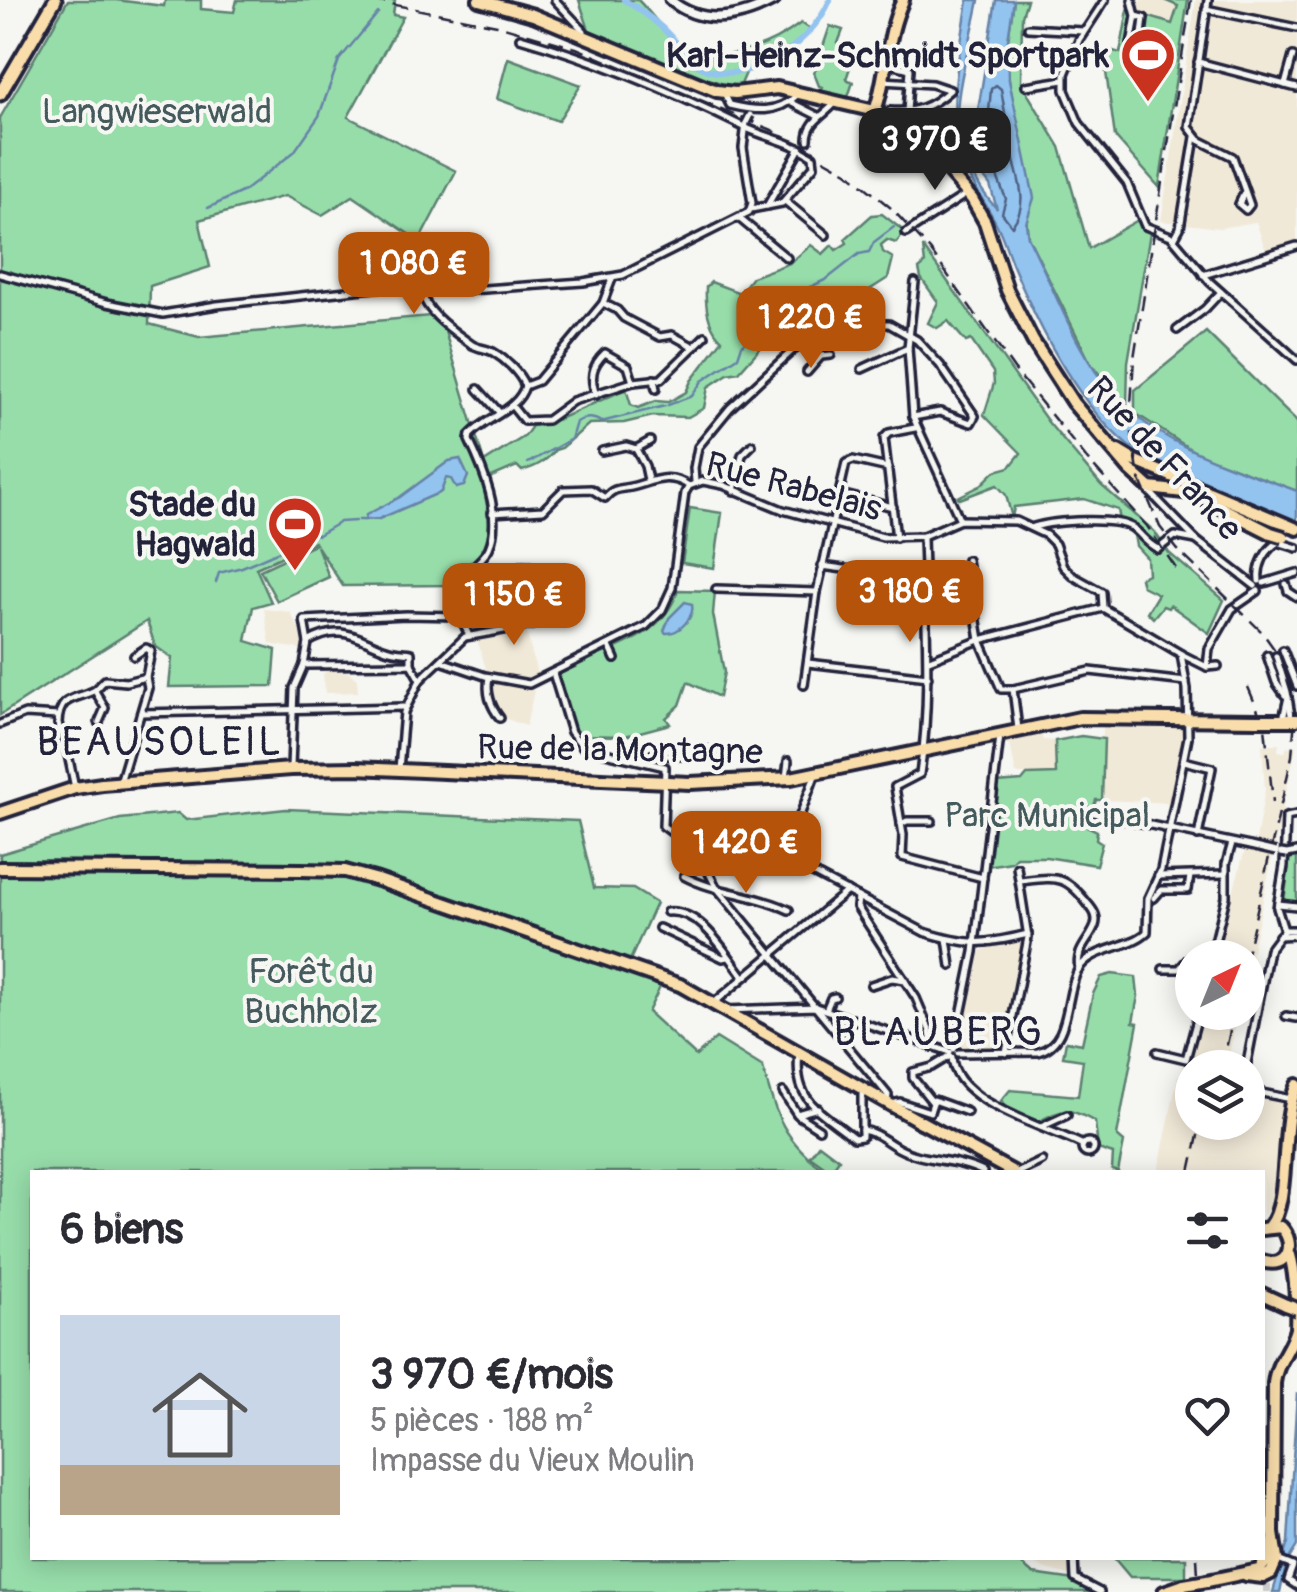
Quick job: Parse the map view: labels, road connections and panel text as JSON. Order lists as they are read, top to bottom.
{
  "streets": {
    "main road": ["Rue de France", "Rue de la Montagne"],
    "street": ["Rue Rabelais"]
  },
  "districts": ["BEAUSOLEIL", "BLAUBERG"],
  "parks": ["Langwieserwald", "Parc Municipal", "Forêt du Buchholz"],
  "places": {
    "sports": ["Karl-Heinz-Schmidt Sportpark", "Stade du Hagwald"]
  },
  "north": "top right",
  "page": {
    "price": [
      "3 970 €",
      "1 080 €",
      "1 220 €",
      "3 180 €",
      "1 150 €",
      "1 420 €"
    ],
    "heading": "6 biens",
    "list": [
      {
        "name": "3 970 €/mois",
        "note": "5 pièces · 188 m² · Impasse du Vieux Moulin"
      }
    ]
  }
}
